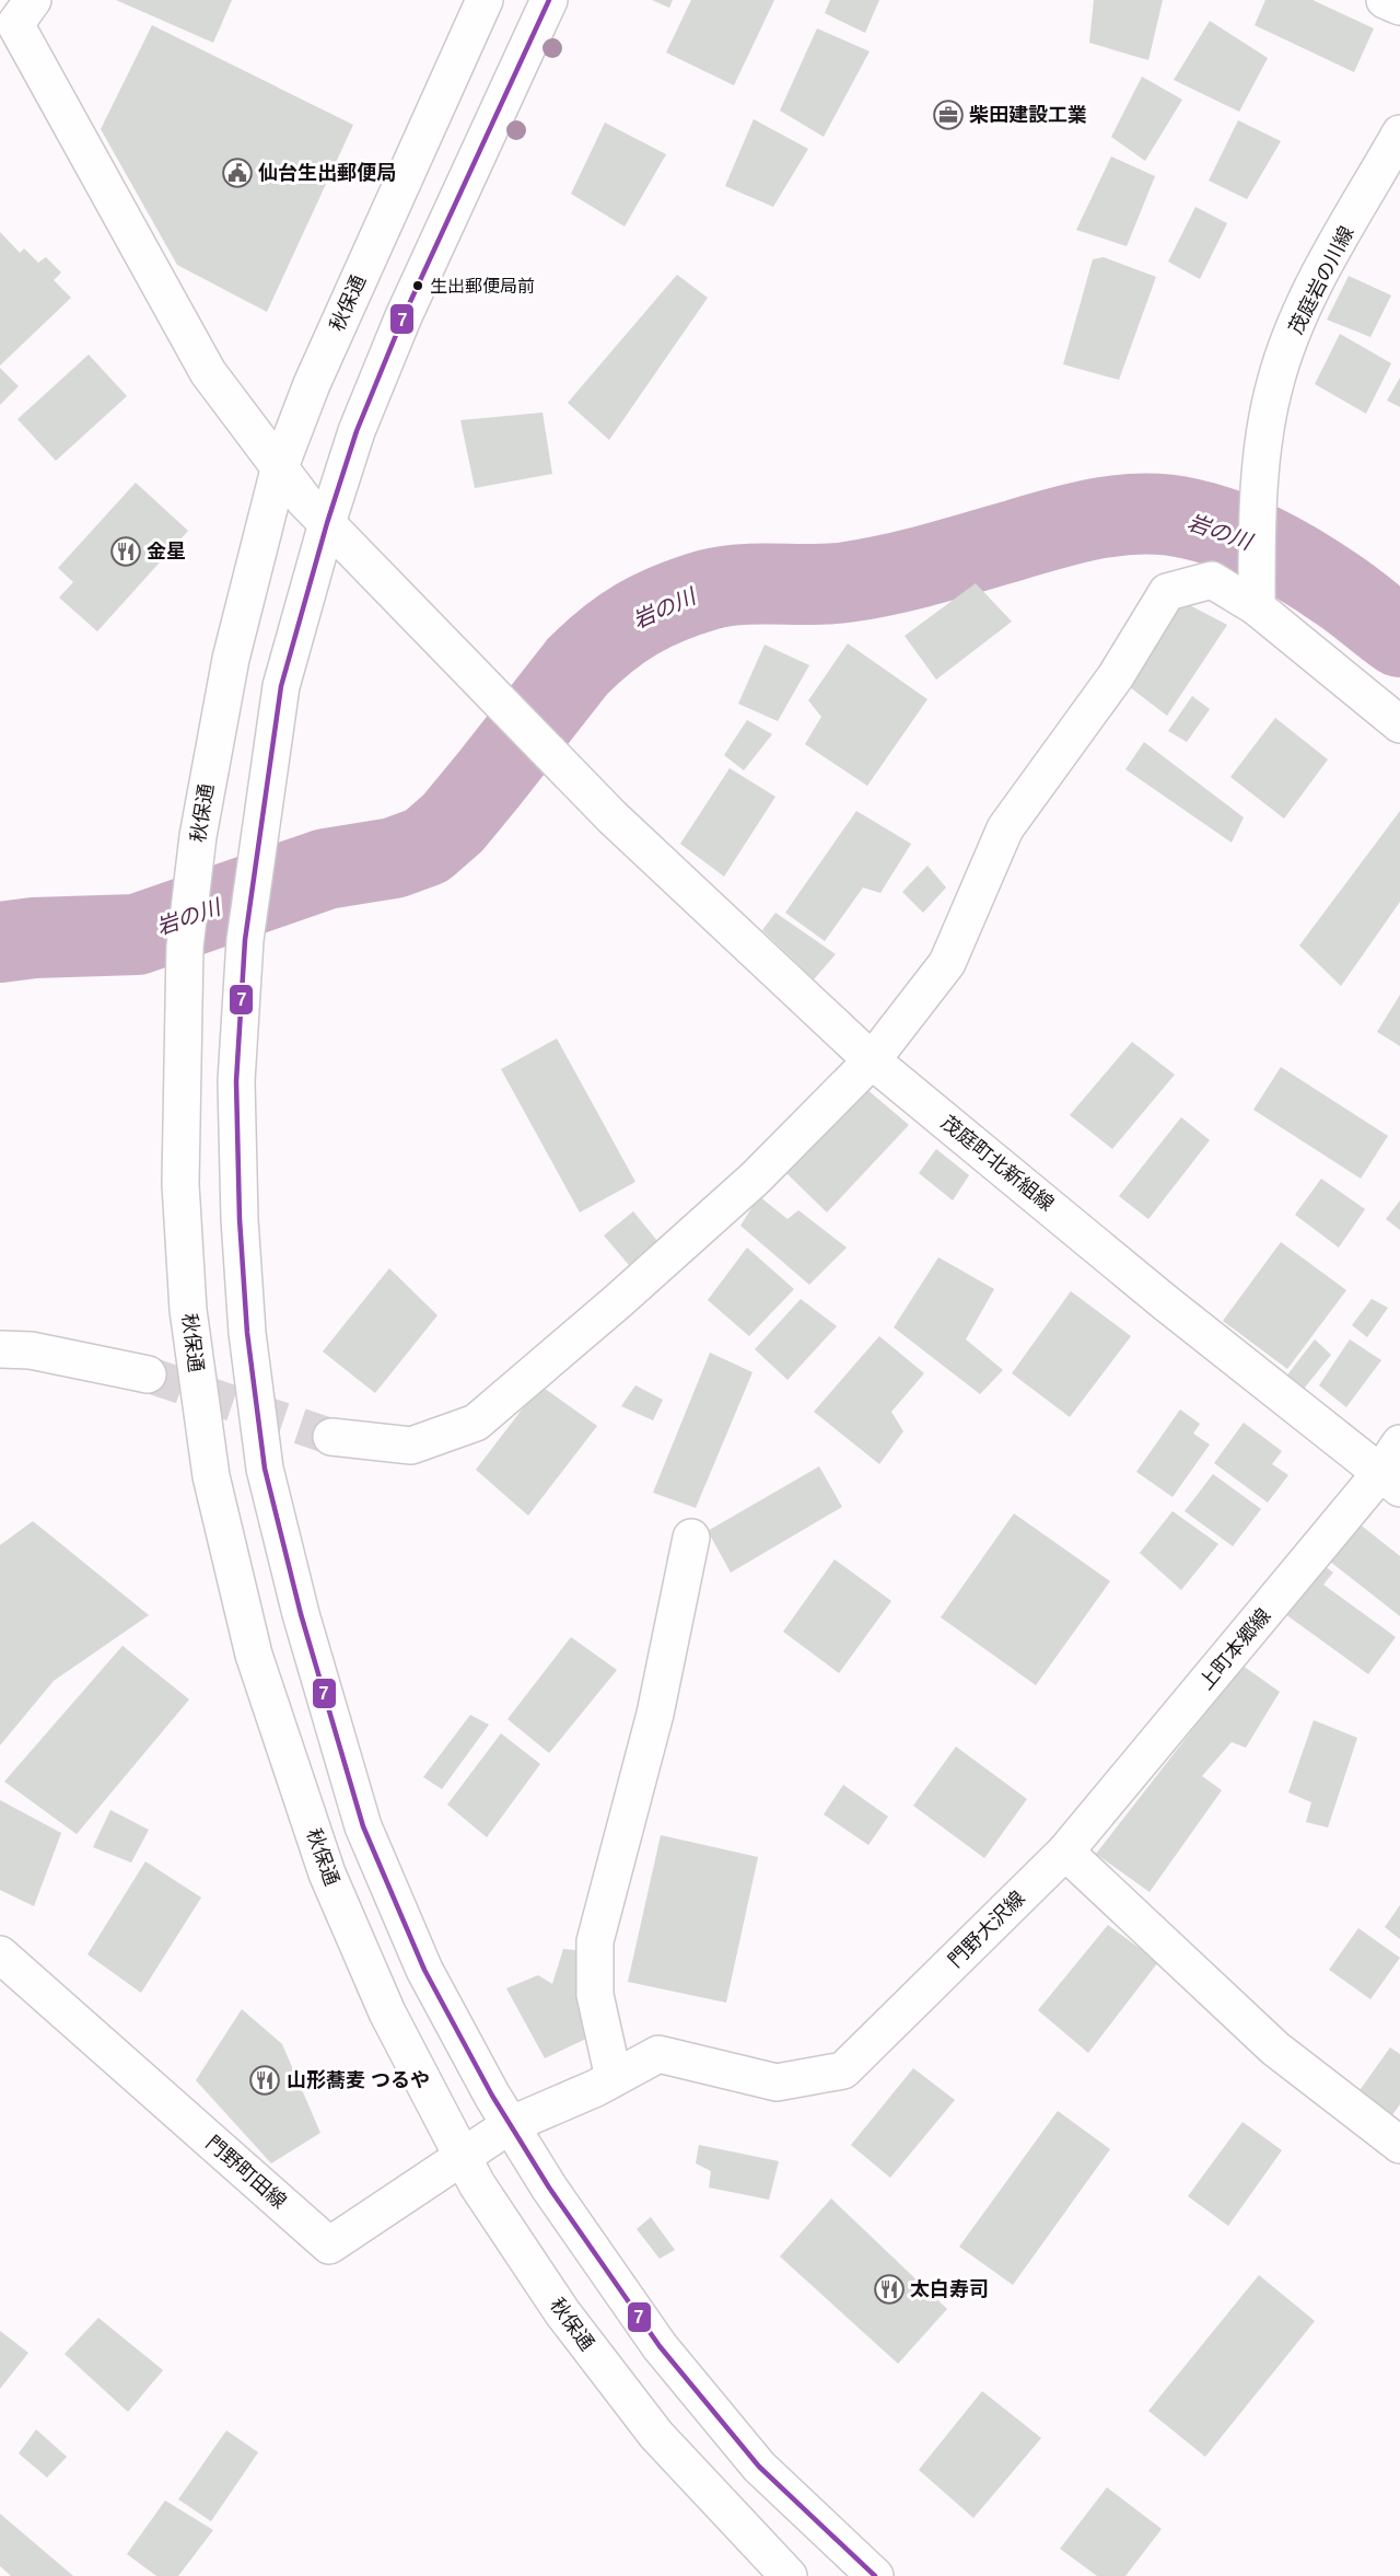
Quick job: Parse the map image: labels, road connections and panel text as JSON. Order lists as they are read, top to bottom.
{
  "streets": {
    "main road": [
      "茂庭岩の川線",
      "秋保通",
      "茂庭町北新組線",
      "上町本郷線",
      "門野大沢線",
      "門野町田線"
    ]
  },
  "crossings": [
    ["秋保通", "茂庭町北新組線"],
    ["秋保通", "門野町田線"],
    ["茂庭町北新組線", "上町本郷線"],
    ["上町本郷線", "門野大沢線"],
    ["門野大沢線", "門野町田線"]
  ],
  "water": ["岩の川"],
  "places": {
    "office": ["柴田建設工業"],
    "public building": ["仙台生出郵便局"],
    "other": ["生出郵便局前"],
    "restaurant": ["金星", "山形蕎麦 つるや", "太白寿司"]
  },
  "lines": ["transit line 7"]
}
